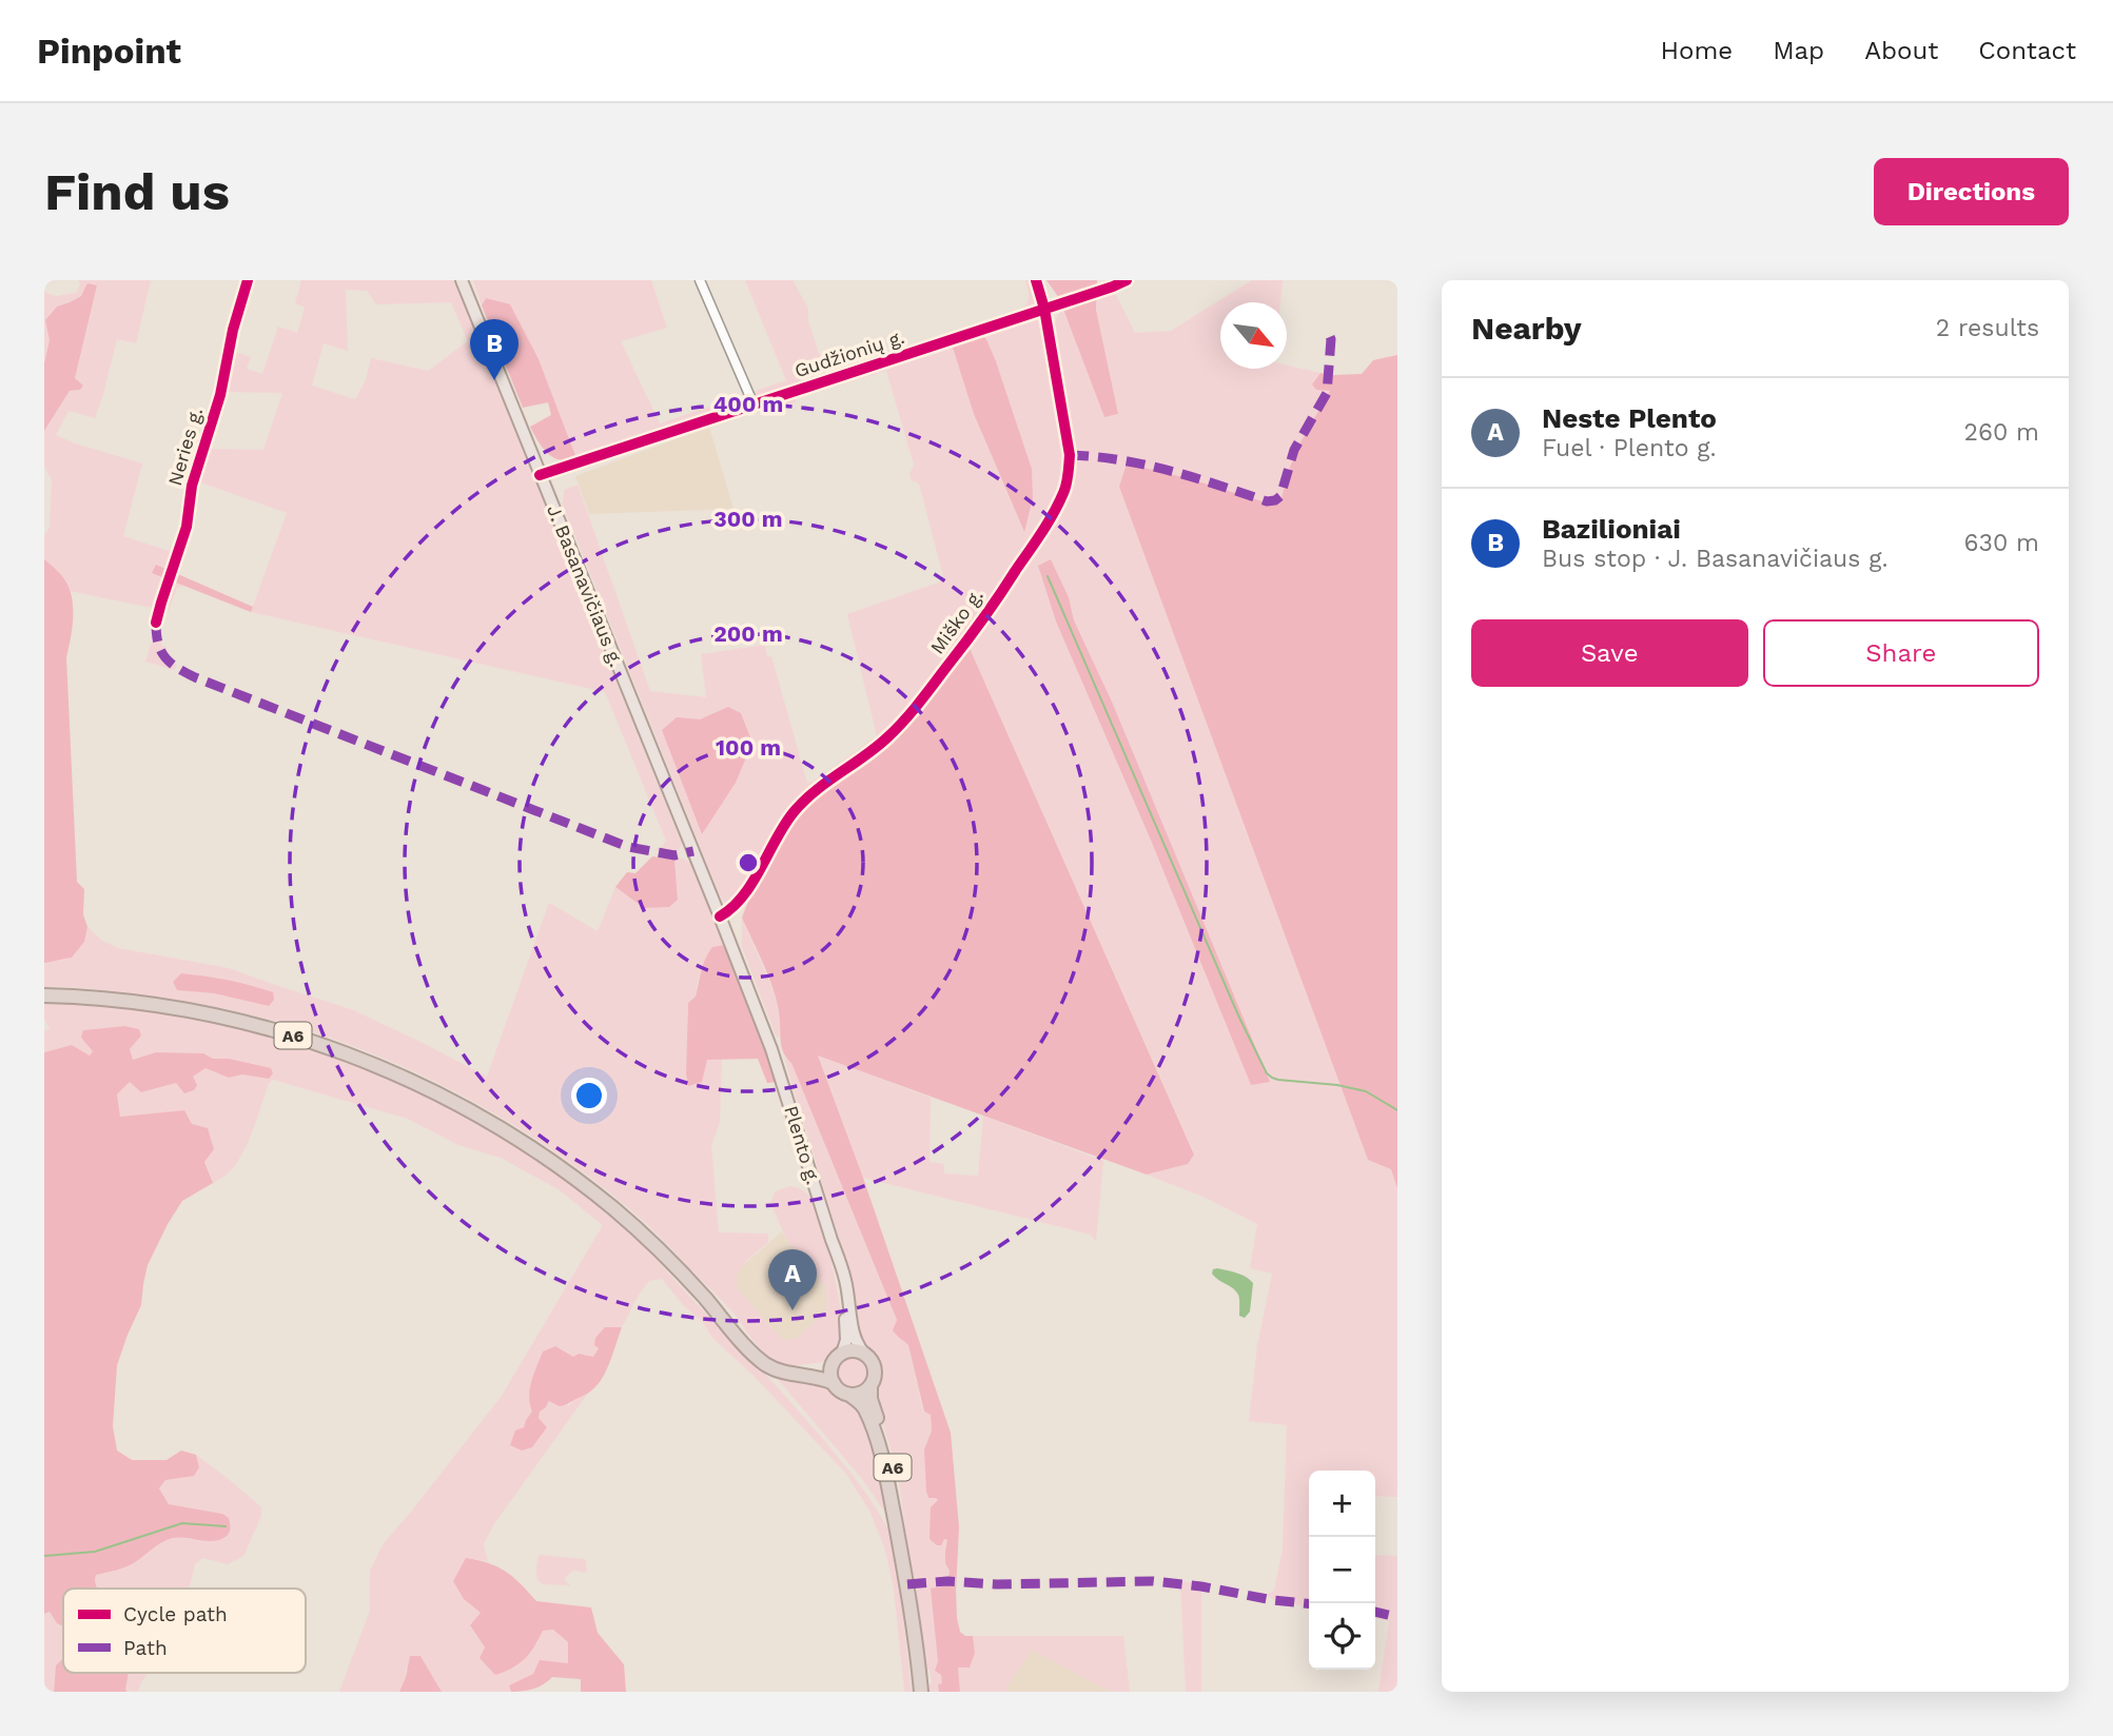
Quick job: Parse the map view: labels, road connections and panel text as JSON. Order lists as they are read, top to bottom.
{
  "streets": {
    "highway": ["A6"],
    "main road": ["J. Basanavičiaus g.", "Plento g."],
    "street": ["Gudžionių g.", "Neries g.", "Miško g."]
  },
  "crossings": [
    ["Gudžionių g.", "J. Basanavičiaus g."],
    ["Gudžionių g.", "Miško g."],
    ["J. Basanavičiaus g.", "Miško g."],
    ["J. Basanavičiaus g.", "Plento g."],
    ["Miško g.", "Plento g."],
    ["A6", "Plento g."]
  ],
  "legend": ["Cycle path", "Path"],
  "north": "bottom right",
  "page": {
    "header": "Pinpoint",
    "nav": [
      "Home",
      "Map",
      "About",
      "Contact"
    ],
    "buttons": [
      "Directions",
      ["Save", "Share"]
    ],
    "title": "Find us",
    "heading": ["Nearby", "2 results"],
    "pins": ["B", "A"],
    "list": [
      {
        "mark": "A",
        "name": "Neste Plento",
        "note": "Fuel · Plento g.",
        "value": "260 m"
      },
      {
        "mark": "B",
        "name": "Bazilioniai",
        "note": "Bus stop · J. Basanavičiaus g.",
        "value": "630 m"
      }
    ],
    "map_buttons": ["+", "−"]
  },
  "rings": [
    "400 m",
    "300 m",
    "200 m",
    "100 m"
  ]
}
